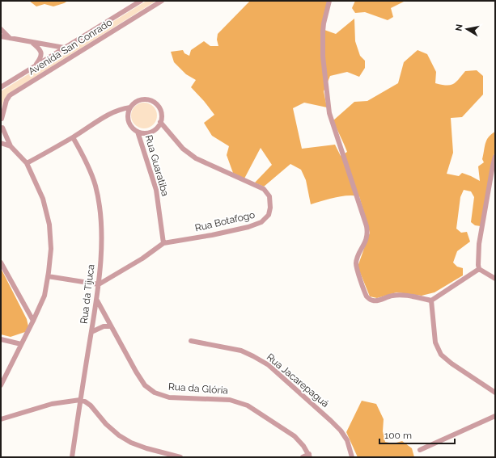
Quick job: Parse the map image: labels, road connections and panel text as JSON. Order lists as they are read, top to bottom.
{
  "streets": {
    "street": [
      "Avenida San Conrado",
      "Rua Guaratiba",
      "Rua Botafogo",
      "Rua da Tijuca",
      "Rua Jacarepaguá",
      "Rua da Glória"
    ]
  },
  "crossings": [
    ["Rua Guaratiba", "Rua Botafogo"],
    ["Rua Botafogo", "Rua da Tijuca"],
    ["Rua da Tijuca", "Rua da Glória"]
  ],
  "scale_bar": "100 m",
  "north": "left"
}
